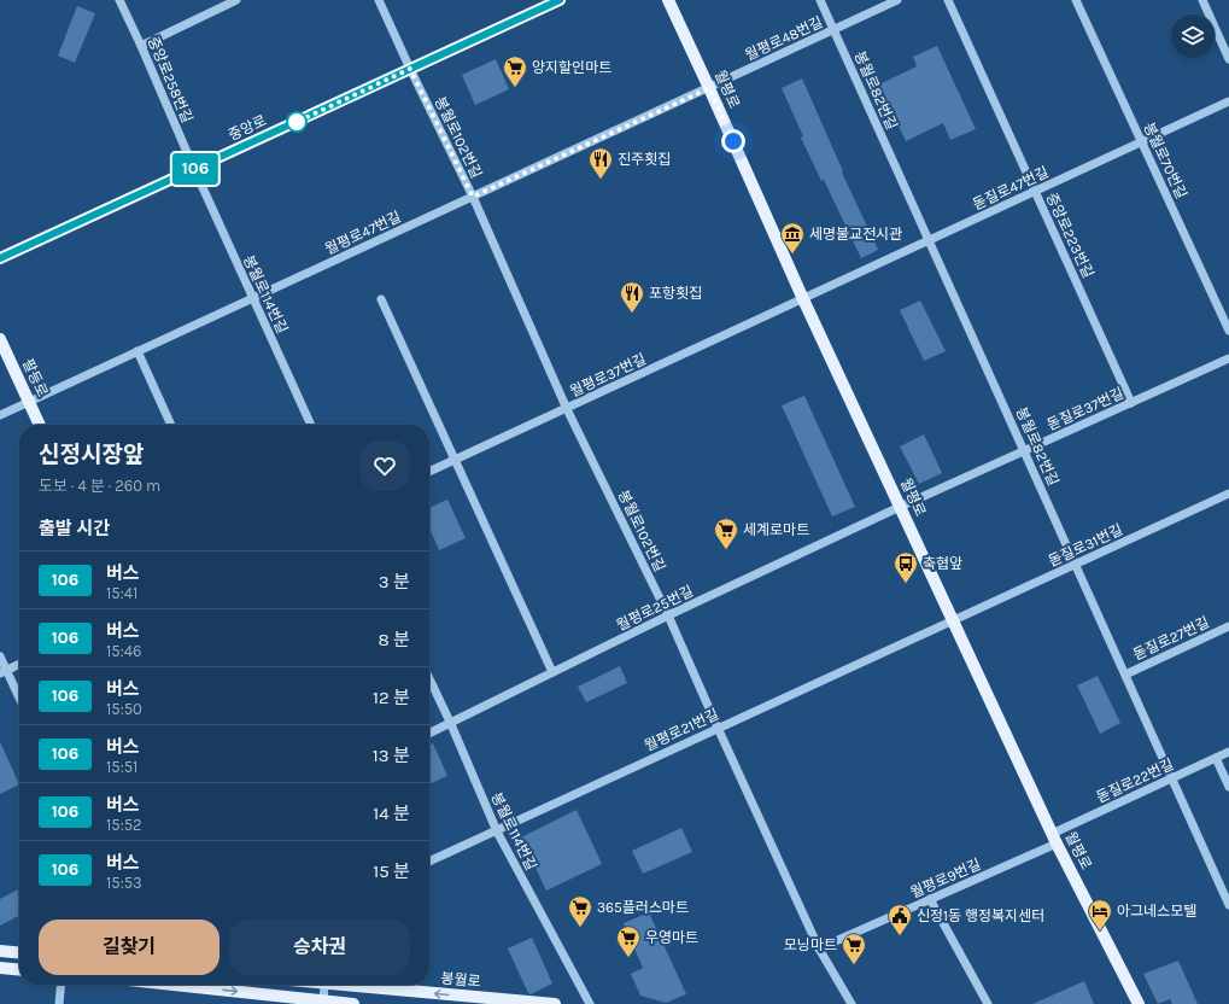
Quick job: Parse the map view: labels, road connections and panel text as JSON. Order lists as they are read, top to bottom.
{
  "streets": {
    "main road": [
      "월평로",
      "중앙로",
      "팔등로",
      "봉월로"
    ],
    "street": [
      "월평로48번길",
      "중앙로258번길",
      "봉월로82번길",
      "봉월로102번길",
      "봉월로70번길",
      "돋질로47번길",
      "월평로47번길",
      "중앙로223번길",
      "봉월로114번길",
      "월평로37번길",
      "돋질로37번길",
      "돋질로31번길",
      "월평로25번길",
      "돋질로27번길",
      "월평로21번길",
      "돋질로22번길",
      "월평로9번길"
    ]
  },
  "crossings": [
    ["월평로48번길", "월평로"],
    ["월평로48번길", "봉월로82번길"],
    ["월평로48번길", "월평로47번길"],
    ["중앙로258번길", "중앙로"],
    ["중앙로258번길", "봉월로114번길"],
    ["월평로", "돋질로47번길"],
    ["월평로", "월평로47번길"],
    ["월평로", "월평로37번길"],
    ["월평로", "돋질로37번길"],
    ["월평로", "돋질로31번길"],
    ["월평로", "월평로25번길"],
    ["월평로", "월평로21번길"],
    ["월평로", "돋질로22번길"],
    ["월평로", "월평로9번길"],
    ["봉월로82번길", "돋질로47번길"],
    ["봉월로82번길", "돋질로37번길"],
    ["봉월로82번길", "돋질로31번길"],
    ["봉월로82번길", "돋질로27번길"],
    ["봉월로82번길", "돋질로22번길"],
    ["중앙로", "봉월로102번길"],
    ["중앙로", "봉월로114번길"],
    ["봉월로102번길", "월평로47번길"],
    ["봉월로102번길", "월평로37번길"],
    ["봉월로102번길", "월평로25번길"],
    ["봉월로102번길", "월평로21번길"],
    ["봉월로102번길", "월평로9번길"],
    ["봉월로70번길", "돋질로47번길"],
    ["돋질로47번길", "중앙로223번길"],
    ["돋질로47번길", "월평로37번길"],
    ["월평로47번길", "봉월로114번길"],
    ["월평로47번길", "팔등로"],
    ["중앙로223번길", "돋질로37번길"],
    ["봉월로114번길", "월평로25번길"],
    ["봉월로114번길", "월평로21번길"],
    ["돋질로37번길", "월평로25번길"],
    ["돋질로31번길", "월평로21번길"],
    ["돋질로22번길", "월평로9번길"]
  ],
  "one_way": ["봉월로"],
  "places": {
    "supermarket": [
      "양지할인마트",
      "세계로마트",
      "365플러스마트",
      "우영마트",
      "모닝마트"
    ],
    "restaurant": ["진주횟집", "포항횟집"],
    "museum": ["세명불교전시관"],
    "bus stop": ["축협앞"],
    "hotel": ["아그네스모텔"],
    "public building": ["신정1동 행정복지센터"]
  },
  "lines": ["bus line 106"],
  "page": {
    "on_map": "106",
    "heading": [
      ["신정시장앞", "도보 · 4 분 · 260 m"],
      "출발 시간"
    ],
    "list": [
      {
        "mark": "106",
        "name": "버스",
        "note": "15:41",
        "value": "3 분"
      },
      {
        "mark": "106",
        "name": "버스",
        "note": "15:46",
        "value": "8 분"
      },
      {
        "mark": "106",
        "name": "버스",
        "note": "15:50",
        "value": "12 분"
      },
      {
        "mark": "106",
        "name": "버스",
        "note": "15:51",
        "value": "13 분"
      },
      {
        "mark": "106",
        "name": "버스",
        "note": "15:52",
        "value": "14 분"
      },
      {
        "mark": "106",
        "name": "버스",
        "note": "15:53",
        "value": "15 분"
      }
    ],
    "buttons": ["길찾기", "승차권"]
  }
}
